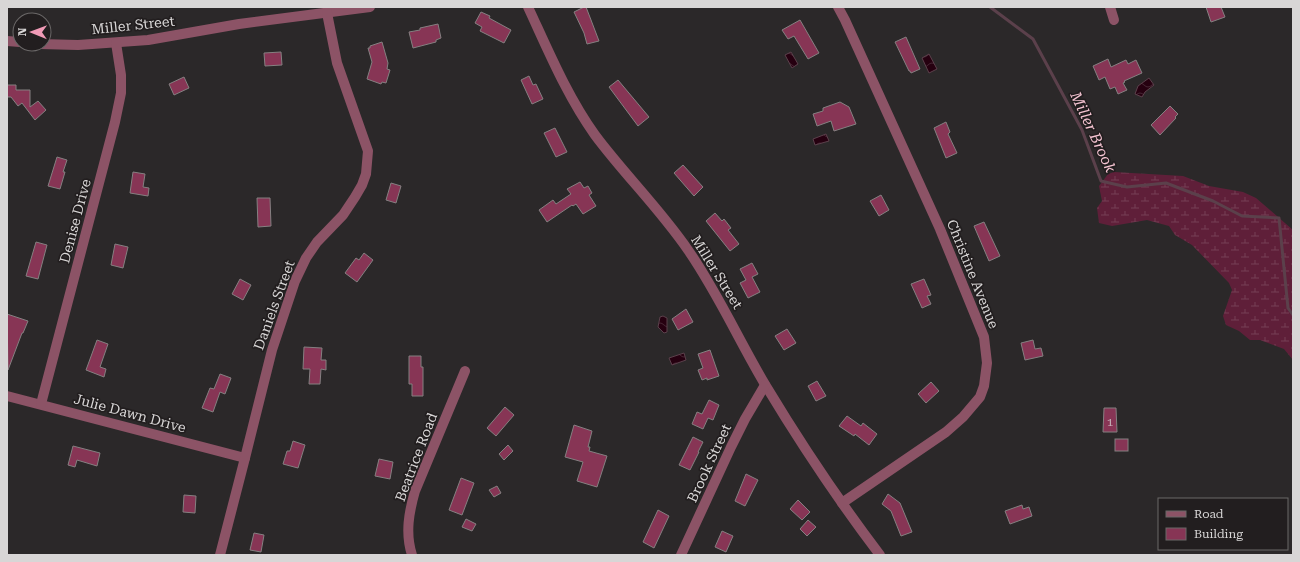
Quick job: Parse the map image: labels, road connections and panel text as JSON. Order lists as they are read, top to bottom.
{
  "streets": {
    "street": [
      "Miller Street",
      "Denise Drive",
      "Christine Avenue",
      "Daniels Street",
      "Julie Dawn Drive",
      "Beatrice Road",
      "Brook Street"
    ]
  },
  "crossings": [
    ["Miller Street", "Denise Drive"],
    ["Miller Street", "Christine Avenue"],
    ["Miller Street", "Daniels Street"],
    ["Miller Street", "Brook Street"],
    ["Denise Drive", "Julie Dawn Drive"],
    ["Daniels Street", "Julie Dawn Drive"]
  ],
  "water": ["Miller Brook"],
  "house_numbers": ["1"],
  "legend": ["Road", "Building"],
  "north": "left"
}
